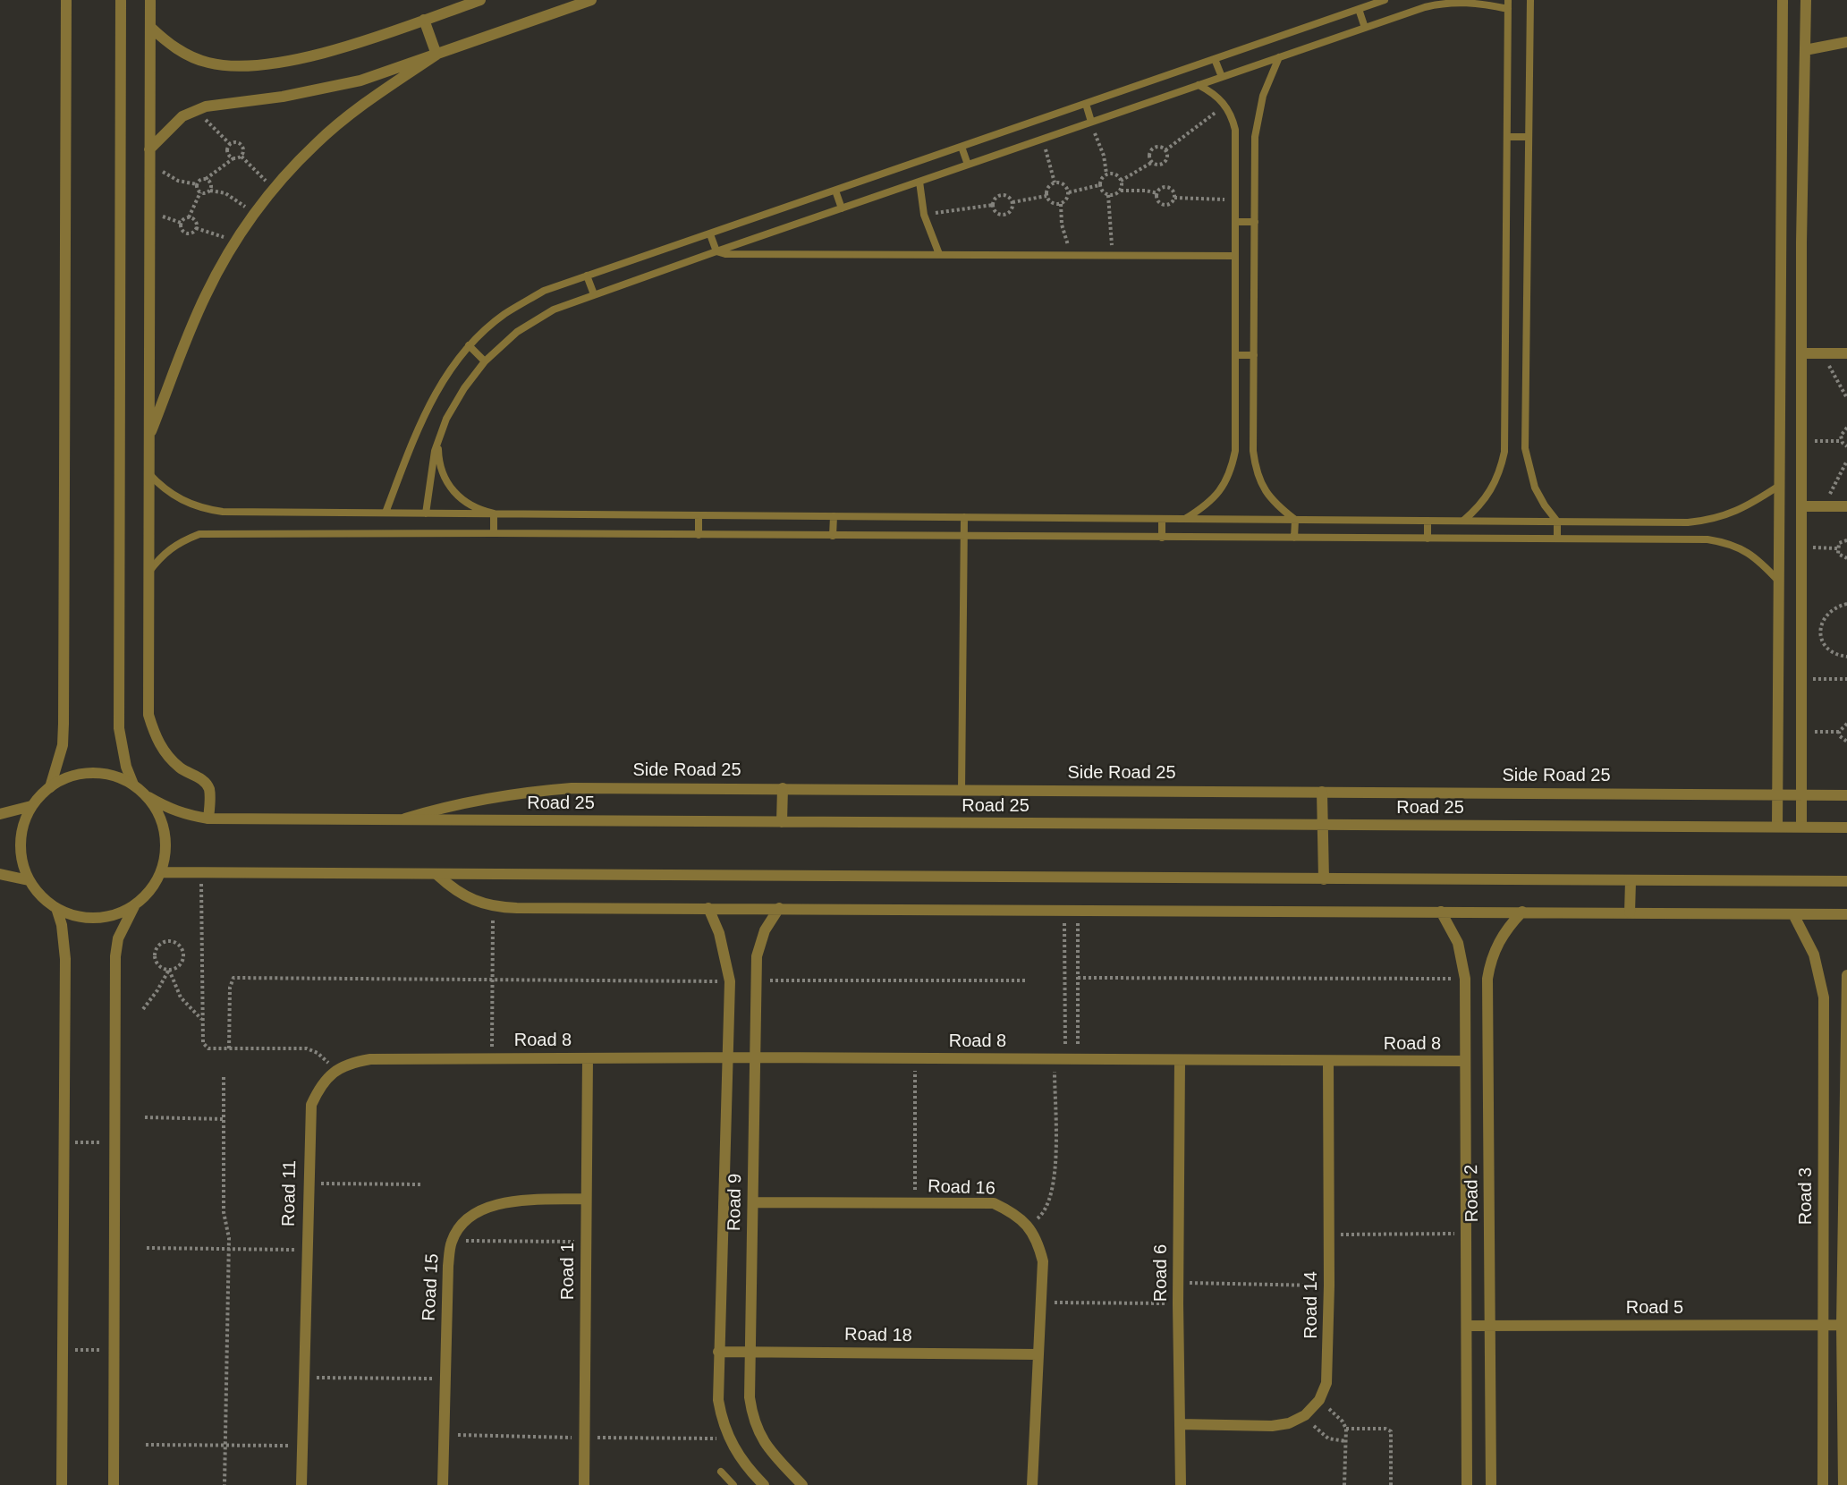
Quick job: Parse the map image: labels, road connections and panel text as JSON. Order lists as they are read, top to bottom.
{
  "streets": {
    "street": [
      "Side Road 25",
      "Road 25",
      "Road 8",
      "Road 16",
      "Road 11",
      "Road 2",
      "Road 3",
      "Road 9",
      "Road 1",
      "Road 6",
      "Road 15",
      "Road 14",
      "Road 5",
      "Road 18"
    ]
  },
  "crossings": [
    ["Side Road 25", "Road 25"],
    ["Road 8", "Road 11"],
    ["Road 8", "Road 2"],
    ["Road 8", "Road 9"],
    ["Road 8", "Road 1"],
    ["Road 8", "Road 6"],
    ["Road 8", "Road 14"],
    ["Road 16", "Road 9"],
    ["Road 16", "Road 18"],
    ["Road 2", "Road 5"],
    ["Road 3", "Road 5"],
    ["Road 9", "Road 18"],
    ["Road 1", "Road 15"],
    ["Road 6", "Road 14"]
  ]
}
